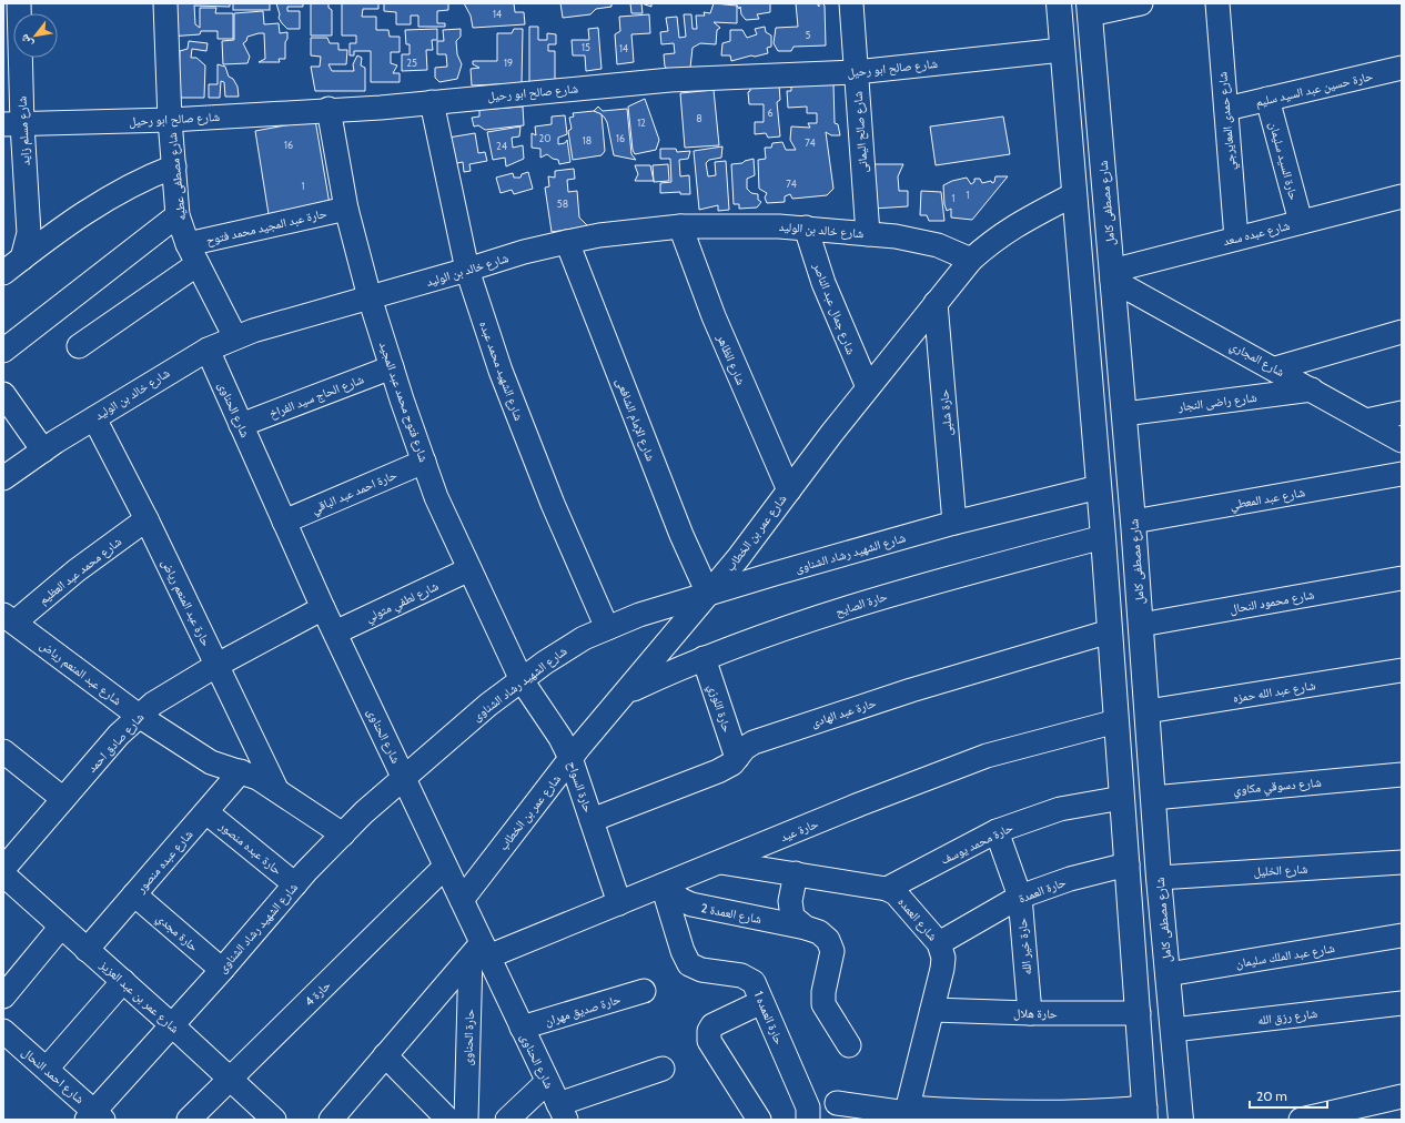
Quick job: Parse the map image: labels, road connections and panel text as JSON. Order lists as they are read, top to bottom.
{
  "streets": {
    "main road": ["شارع مصطفى كامل"],
    "street": [
      "شارع صالح ابو رحيل",
      "حارة حسين عبد السيد سليم",
      "شارع حمدى المعايرجي",
      "شارع مسلم زايد",
      "شارع صالح اليمانى",
      "حارة السيد سليمان",
      "شارع مصطفى عطيه",
      "حارة عبد المجيد محمد فتوح",
      "شارع خالد بن الوليد",
      "شارع عبده سعد",
      "شارع جمال عبد الناصر",
      "شارع المجاري",
      "شارع الظاهر",
      "شارع الشهيد محمد عبده",
      "شارع الحاج سيد الفراخ",
      "شارع فتوح محمد عبد المجيد",
      "شارع راضى النجار",
      "شارع الحناوى",
      "حارة شلبى",
      "شارع الإمام الشافعى",
      "حارة احمد عبد الباقي",
      "شارع عبد المعطي",
      "شارع عمر بن الخطاب",
      "شارع الشهيد رشاد الشناوى",
      "شارع محمد عبد العظيم",
      "شارع لطفي متولي",
      "شارع محمود النحال",
      "حارة عبد المنعم رياض",
      "حارة الصايح",
      "شارع عبد المنعم رياض",
      "شارع عبد الله حمزه",
      "حارة اللوزي",
      "حارة عبد الهادى",
      "شارع صادق احمد",
      "شارع دسوقي مكاوي",
      "حارة السواح",
      "حارة عيد",
      "حارة محمد يوسف",
      "حارة عبده منصور",
      "شارع عبده منصور",
      "شارع الخليل",
      "حارة العمدة",
      "شارع العمدة 2",
      "شارع العمده",
      "حارة مجدي",
      "حارة خير الله",
      "شارع عبد الملك سليمان",
      "حارة 4",
      "شارع عمر بن عبد العزيز",
      "حارة صديق مهران",
      "حارة هلال",
      "شارع رزق الله",
      "حارة العمده 1",
      "حارة الحناوى",
      "شارع احمد النحال"
    ]
  },
  "crossings": [
    ["شارع صالح ابو رحيل", "شارع مسلم زايد"],
    ["شارع صالح ابو رحيل", "شارع صالح اليمانى"],
    ["شارع صالح ابو رحيل", "شارع مصطفى عطيه"],
    ["شارع صالح ابو رحيل", "شارع الشهيد محمد عبده"],
    ["شارع صالح ابو رحيل", "شارع فتوح محمد عبد المجيد"],
    ["حارة حسين عبد السيد سليم", "شارع حمدى المعايرجي"],
    ["حارة حسين عبد السيد سليم", "حارة السيد سليمان"],
    ["شارع حمدى المعايرجي", "شارع عبده سعد"],
    ["شارع صالح اليمانى", "شارع خالد بن الوليد"],
    ["حارة السيد سليمان", "شارع عبده سعد"],
    ["شارع مصطفى عطيه", "حارة عبد المجيد محمد فتوح"],
    ["شارع مصطفى عطيه", "شارع خالد بن الوليد"],
    ["شارع مصطفى كامل", "شارع عبده سعد"],
    ["شارع مصطفى كامل", "شارع المجاري"],
    ["شارع مصطفى كامل", "شارع راضى النجار"],
    ["شارع مصطفى كامل", "شارع عبد المعطي"],
    ["شارع مصطفى كامل", "شارع محمود النحال"],
    ["شارع مصطفى كامل", "شارع عبد الله حمزه"],
    ["شارع مصطفى كامل", "شارع دسوقي مكاوي"],
    ["شارع مصطفى كامل", "شارع الخليل"],
    ["شارع مصطفى كامل", "شارع عبد الملك سليمان"],
    ["شارع مصطفى كامل", "شارع رزق الله"],
    ["حارة عبد المجيد محمد فتوح", "شارع فتوح محمد عبد المجيد"],
    ["شارع خالد بن الوليد", "شارع جمال عبد الناصر"],
    ["شارع خالد بن الوليد", "شارع الظاهر"],
    ["شارع خالد بن الوليد", "شارع الشهيد محمد عبده"],
    ["شارع خالد بن الوليد", "شارع فتوح محمد عبد المجيد"],
    ["شارع خالد بن الوليد", "شارع الحناوى"],
    ["شارع خالد بن الوليد", "شارع الإمام الشافعى"],
    ["شارع خالد بن الوليد", "شارع عمر بن الخطاب"],
    ["شارع خالد بن الوليد", "حارة عبد المنعم رياض"],
    ["شارع عبده سعد", "شارع المجاري"],
    ["شارع جمال عبد الناصر", "شارع عمر بن الخطاب"],
    ["شارع المجاري", "شارع راضى النجار"],
    ["شارع الظاهر", "شارع عمر بن الخطاب"],
    ["شارع الشهيد محمد عبده", "شارع الشهيد رشاد الشناوى"],
    ["شارع الحاج سيد الفراخ", "شارع فتوح محمد عبد المجيد"],
    ["شارع الحاج سيد الفراخ", "شارع الحناوى"],
    ["شارع فتوح محمد عبد المجيد", "حارة احمد عبد الباقي"],
    ["شارع فتوح محمد عبد المجيد", "شارع الشهيد رشاد الشناوى"],
    ["شارع فتوح محمد عبد المجيد", "شارع لطفي متولي"],
    ["شارع فتوح محمد عبد المجيد", "حارة السواح"],
    ["شارع الحناوى", "حارة احمد عبد الباقي"],
    ["شارع الحناوى", "شارع عمر بن الخطاب"],
    ["شارع الحناوى", "شارع الشهيد رشاد الشناوى"],
    ["شارع الحناوى", "شارع لطفي متولي"],
    ["شارع الحناوى", "شارع صادق احمد"],
    ["شارع الحناوى", "حارة عيد"],
    ["شارع الحناوى", "حارة 4"],
    ["شارع الحناوى", "حارة صديق مهران"],
    ["شارع الحناوى", "حارة الحناوى"],
    ["حارة شلبى", "شارع عمر بن الخطاب"],
    ["حارة شلبى", "شارع الشهيد رشاد الشناوى"],
    ["شارع الإمام الشافعى", "شارع عمر بن الخطاب"],
    ["شارع الإمام الشافعى", "شارع الشهيد رشاد الشناوى"],
    ["شارع عمر بن الخطاب", "شارع الشهيد رشاد الشناوى"],
    ["شارع عمر بن الخطاب", "حارة الصايح"],
    ["شارع عمر بن الخطاب", "حارة السواح"],
    ["شارع الشهيد رشاد الشناوى", "شارع عبد المنعم رياض"],
    ["شارع الشهيد رشاد الشناوى", "حارة السواح"],
    ["شارع الشهيد رشاد الشناوى", "حارة عبده منصور"],
    ["شارع الشهيد رشاد الشناوى", "حارة مجدي"],
    ["شارع الشهيد رشاد الشناوى", "شارع عمر بن عبد العزيز"],
    ["شارع الشهيد رشاد الشناوى", "شارع احمد النحال"],
    ["شارع محمد عبد العظيم", "حارة عبد المنعم رياض"],
    ["شارع محمد عبد العظيم", "شارع عبد المنعم رياض"],
    ["حارة عبد المنعم رياض", "شارع عبد المنعم رياض"],
    ["حارة عبد المنعم رياض", "شارع صادق احمد"],
    ["حارة الصايح", "حارة اللوزي"],
    ["شارع عبد المنعم رياض", "شارع صادق احمد"],
    ["شارع عبد المنعم رياض", "شارع عبده منصور"],
    ["حارة اللوزي", "حارة عبد الهادى"],
    ["حارة عبد الهادى", "حارة السواح"],
    ["حارة السواح", "حارة عيد"],
    ["حارة عيد", "شارع العمدة 2"],
    ["حارة عيد", "شارع العمده"],
    ["حارة عيد", "حارة العمده 1"],
    ["حارة عيد", "حارة الحناوى"],
    ["حارة محمد يوسف", "شارع العمده"],
    ["حارة محمد يوسف", "حارة خير الله"],
    ["حارة عبده منصور", "شارع عبده منصور"],
    ["شارع عبده منصور", "حارة مجدي"],
    ["شارع عبده منصور", "شارع عمر بن عبد العزيز"],
    ["حارة العمدة", "شارع العمده"],
    ["حارة العمدة", "حارة خير الله"],
    ["شارع العمدة 2", "حارة العمده 1"],
    ["شارع العمده", "حارة هلال"],
    ["حارة خير الله", "حارة هلال"],
    ["حارة 4", "شارع عمر بن عبد العزيز"]
  ],
  "house_numbers": [
    "14",
    "5",
    "15",
    "14",
    "25",
    "19",
    "6",
    "8",
    "12",
    "20",
    "16",
    "18",
    "74",
    "16",
    "24",
    "74",
    "1",
    "1",
    "1",
    "58"
  ],
  "scale_bar": "20 m",
  "north": "bottom left"
}
